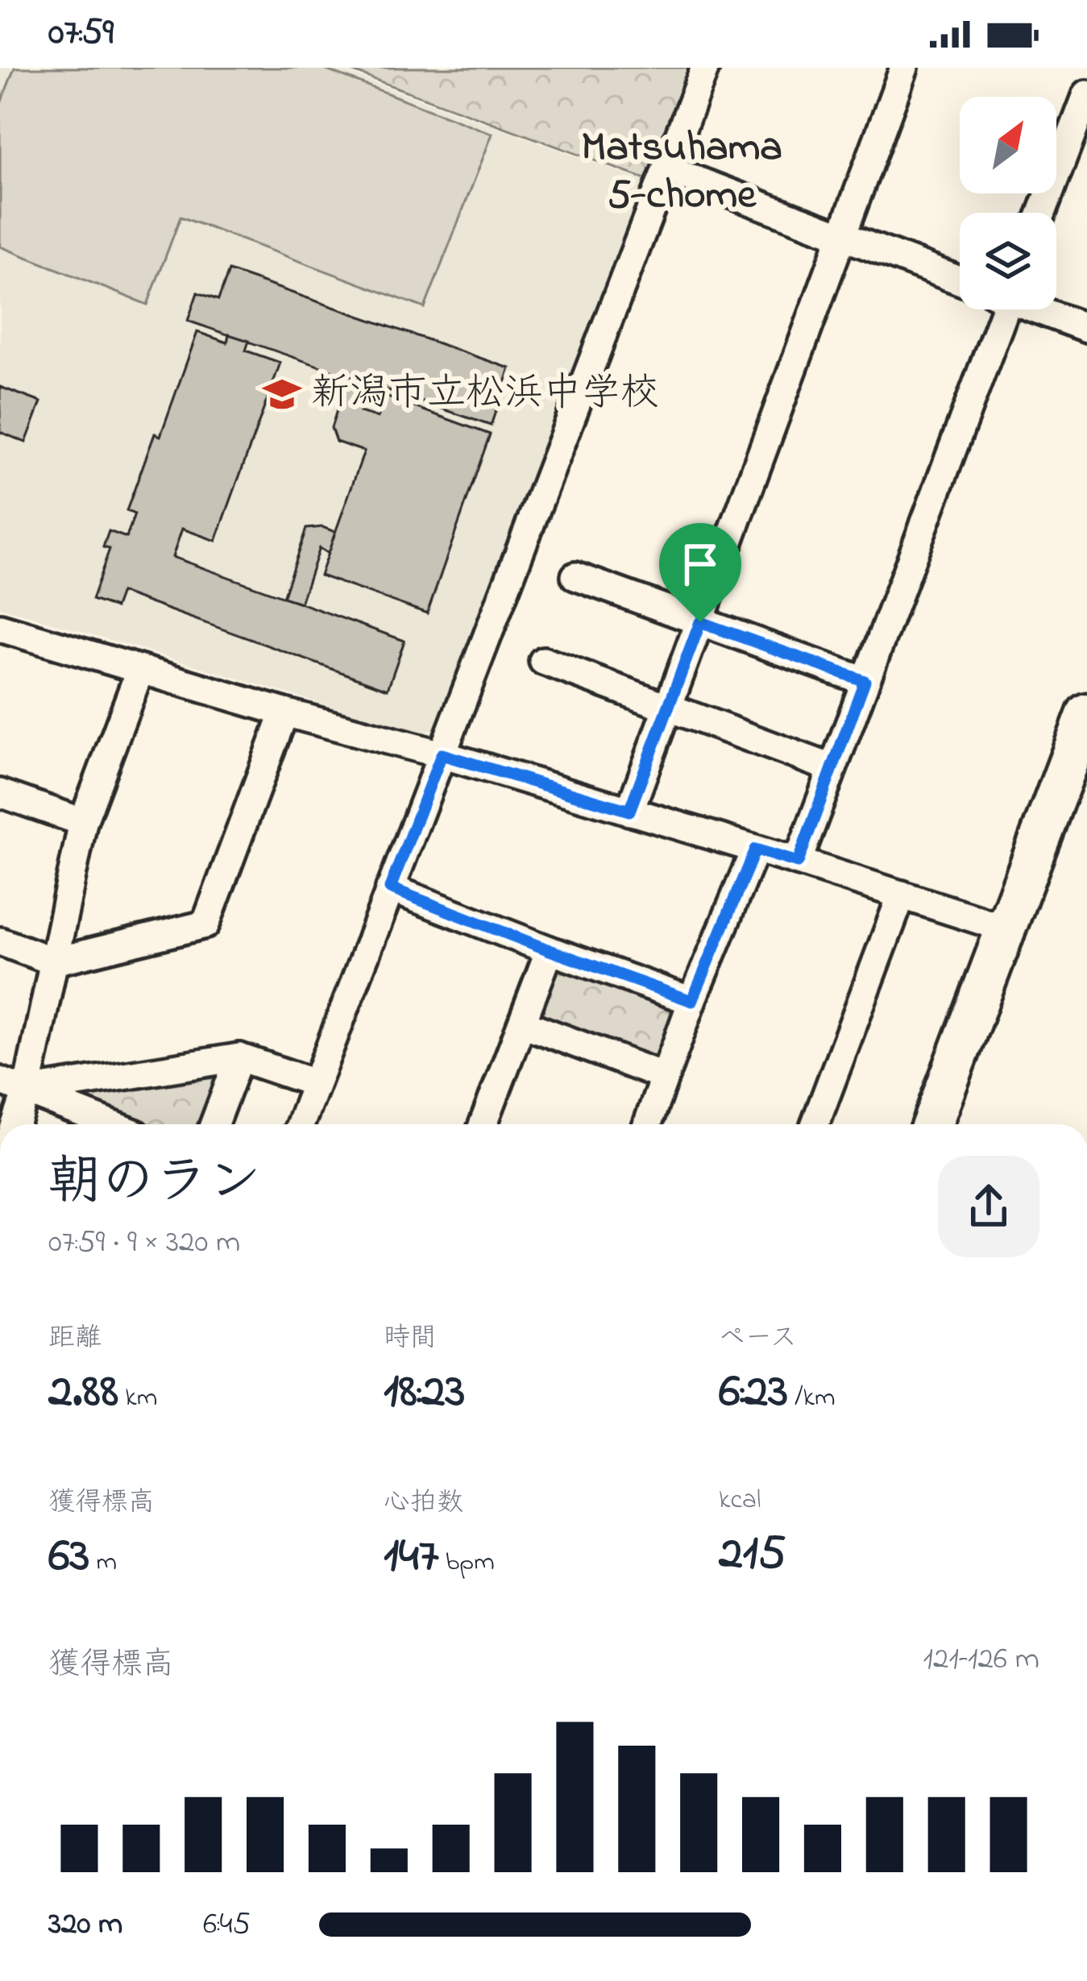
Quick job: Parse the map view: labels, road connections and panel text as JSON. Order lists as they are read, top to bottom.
{
  "districts": ["Matsuhama 5-chome"],
  "places": {
    "school or university": ["新潟市立松浜中学校"]
  },
  "north": "top right",
  "page": {
    "status": "07:59",
    "heading": ["朝のラン", "07:59 · 9 × 320 m"],
    "stats": [
      ["距離", "2.88 km"],
      ["時間", "18:23"],
      ["ペース", "6:23 /km"],
      ["獲得標高", "63 m"],
      ["心拍数", "147 bpm"],
      ["kcal", "215"]
    ],
    "chart": ["獲得標高", "121–126 m"],
    "list": [
      {
        "name": "320 m",
        "note": "6:45"
      }
    ]
  }
}
